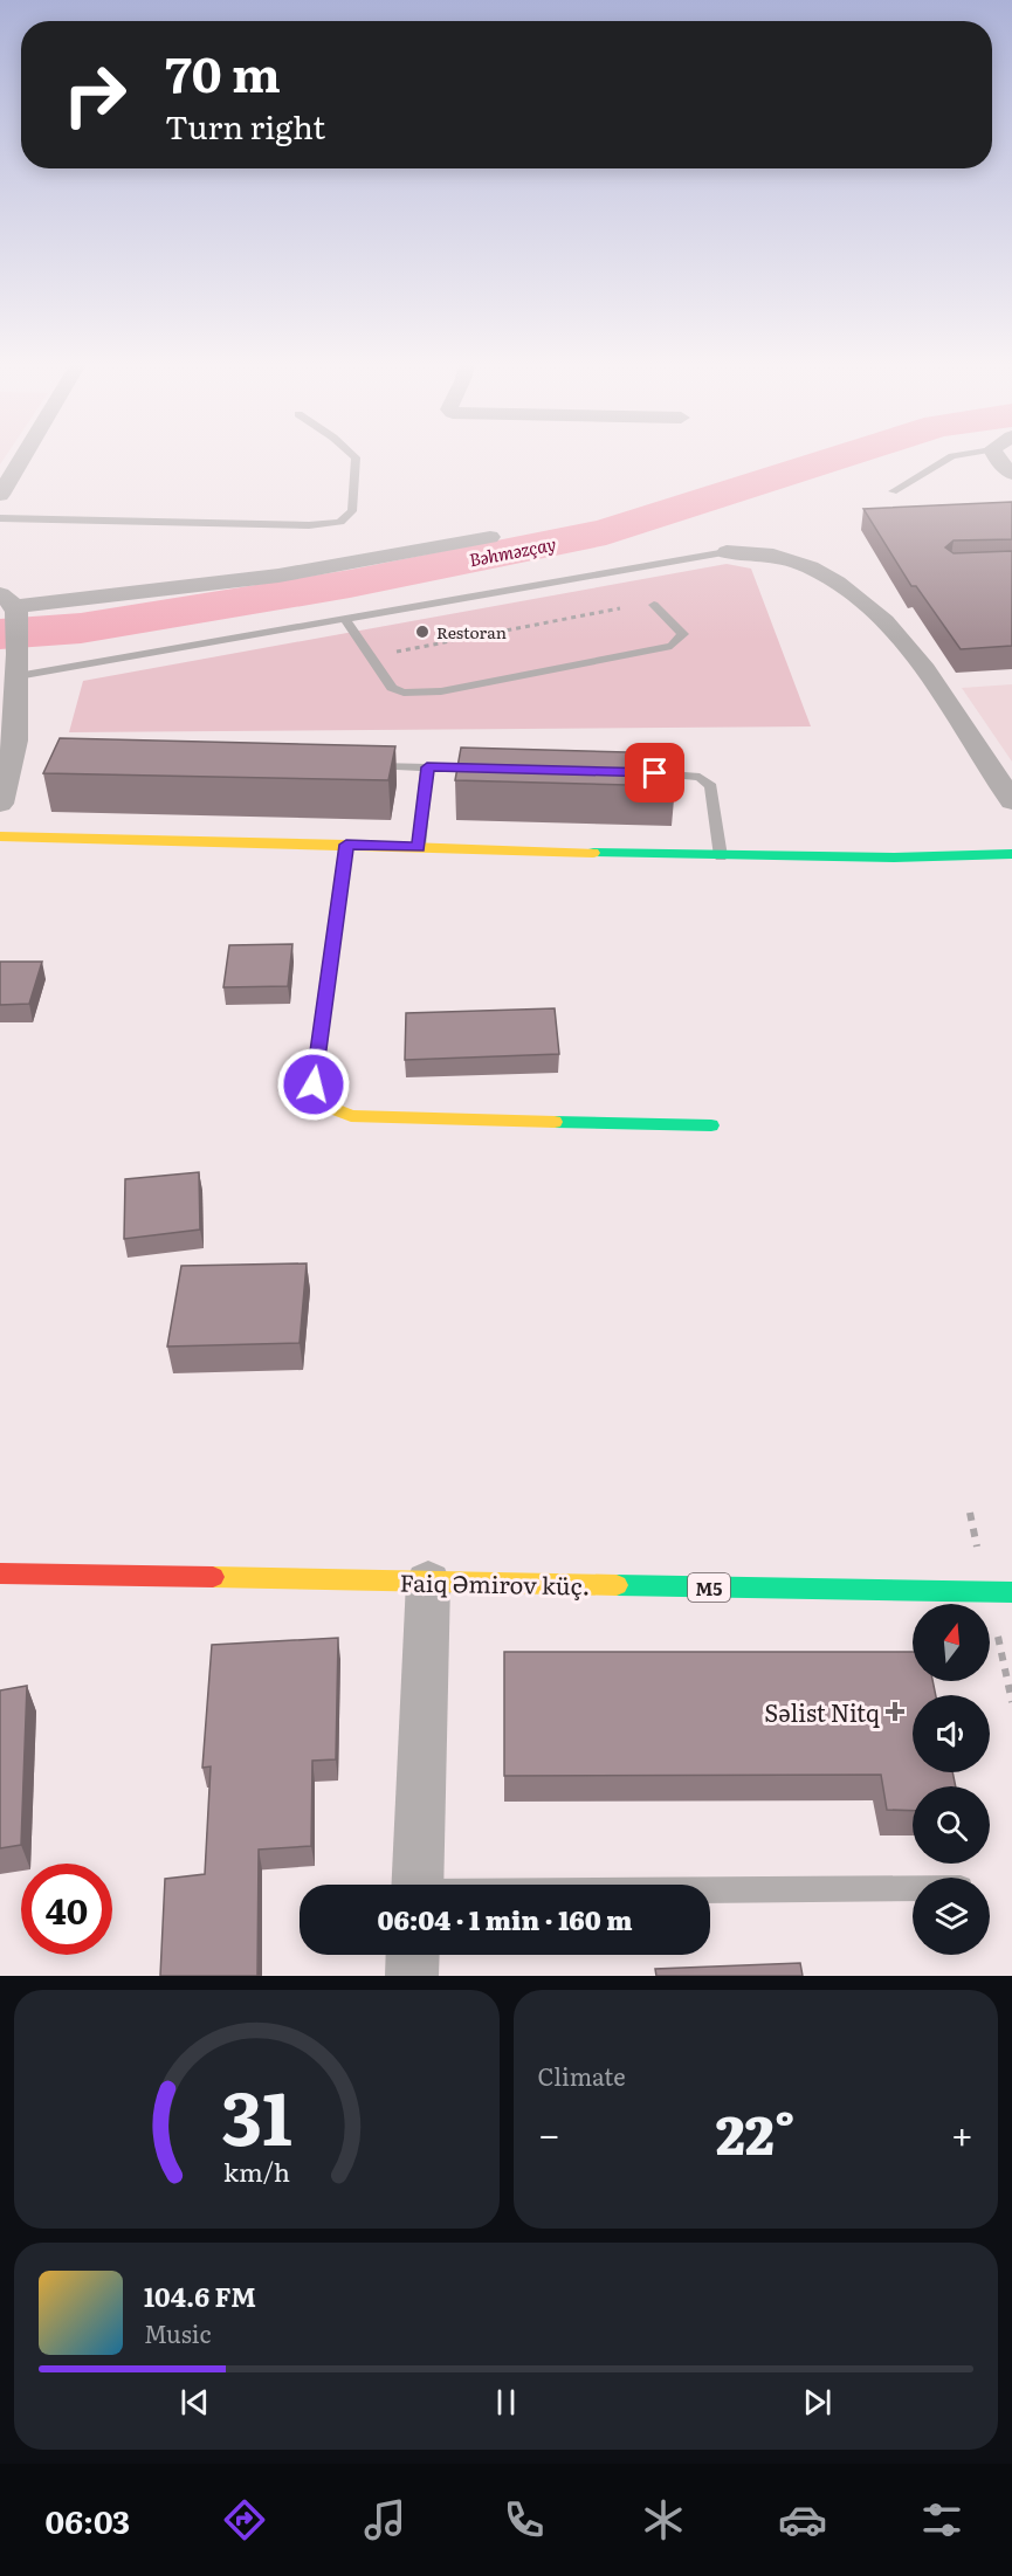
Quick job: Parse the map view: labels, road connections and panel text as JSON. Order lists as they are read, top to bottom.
{
  "streets": {
    "main road": ["Faiq Əmirov küç.", "M5"]
  },
  "water": ["Bəhməzçay"],
  "places": {
    "other": ["Restoran"],
    "health": ["Səlist Nitq"]
  },
  "north": "top",
  "page": {
    "turn": ["70 m", "Turn right"],
    "limit": "40",
    "trip": "06:04 · 1 min · 160 m",
    "tile": "Climate",
    "heat": ["−", "22°", "+"],
    "song": ["104.6 FM", "Music"],
    "tabs": "06:03",
    "gauge": ["31", "km/h"]
  }
}
